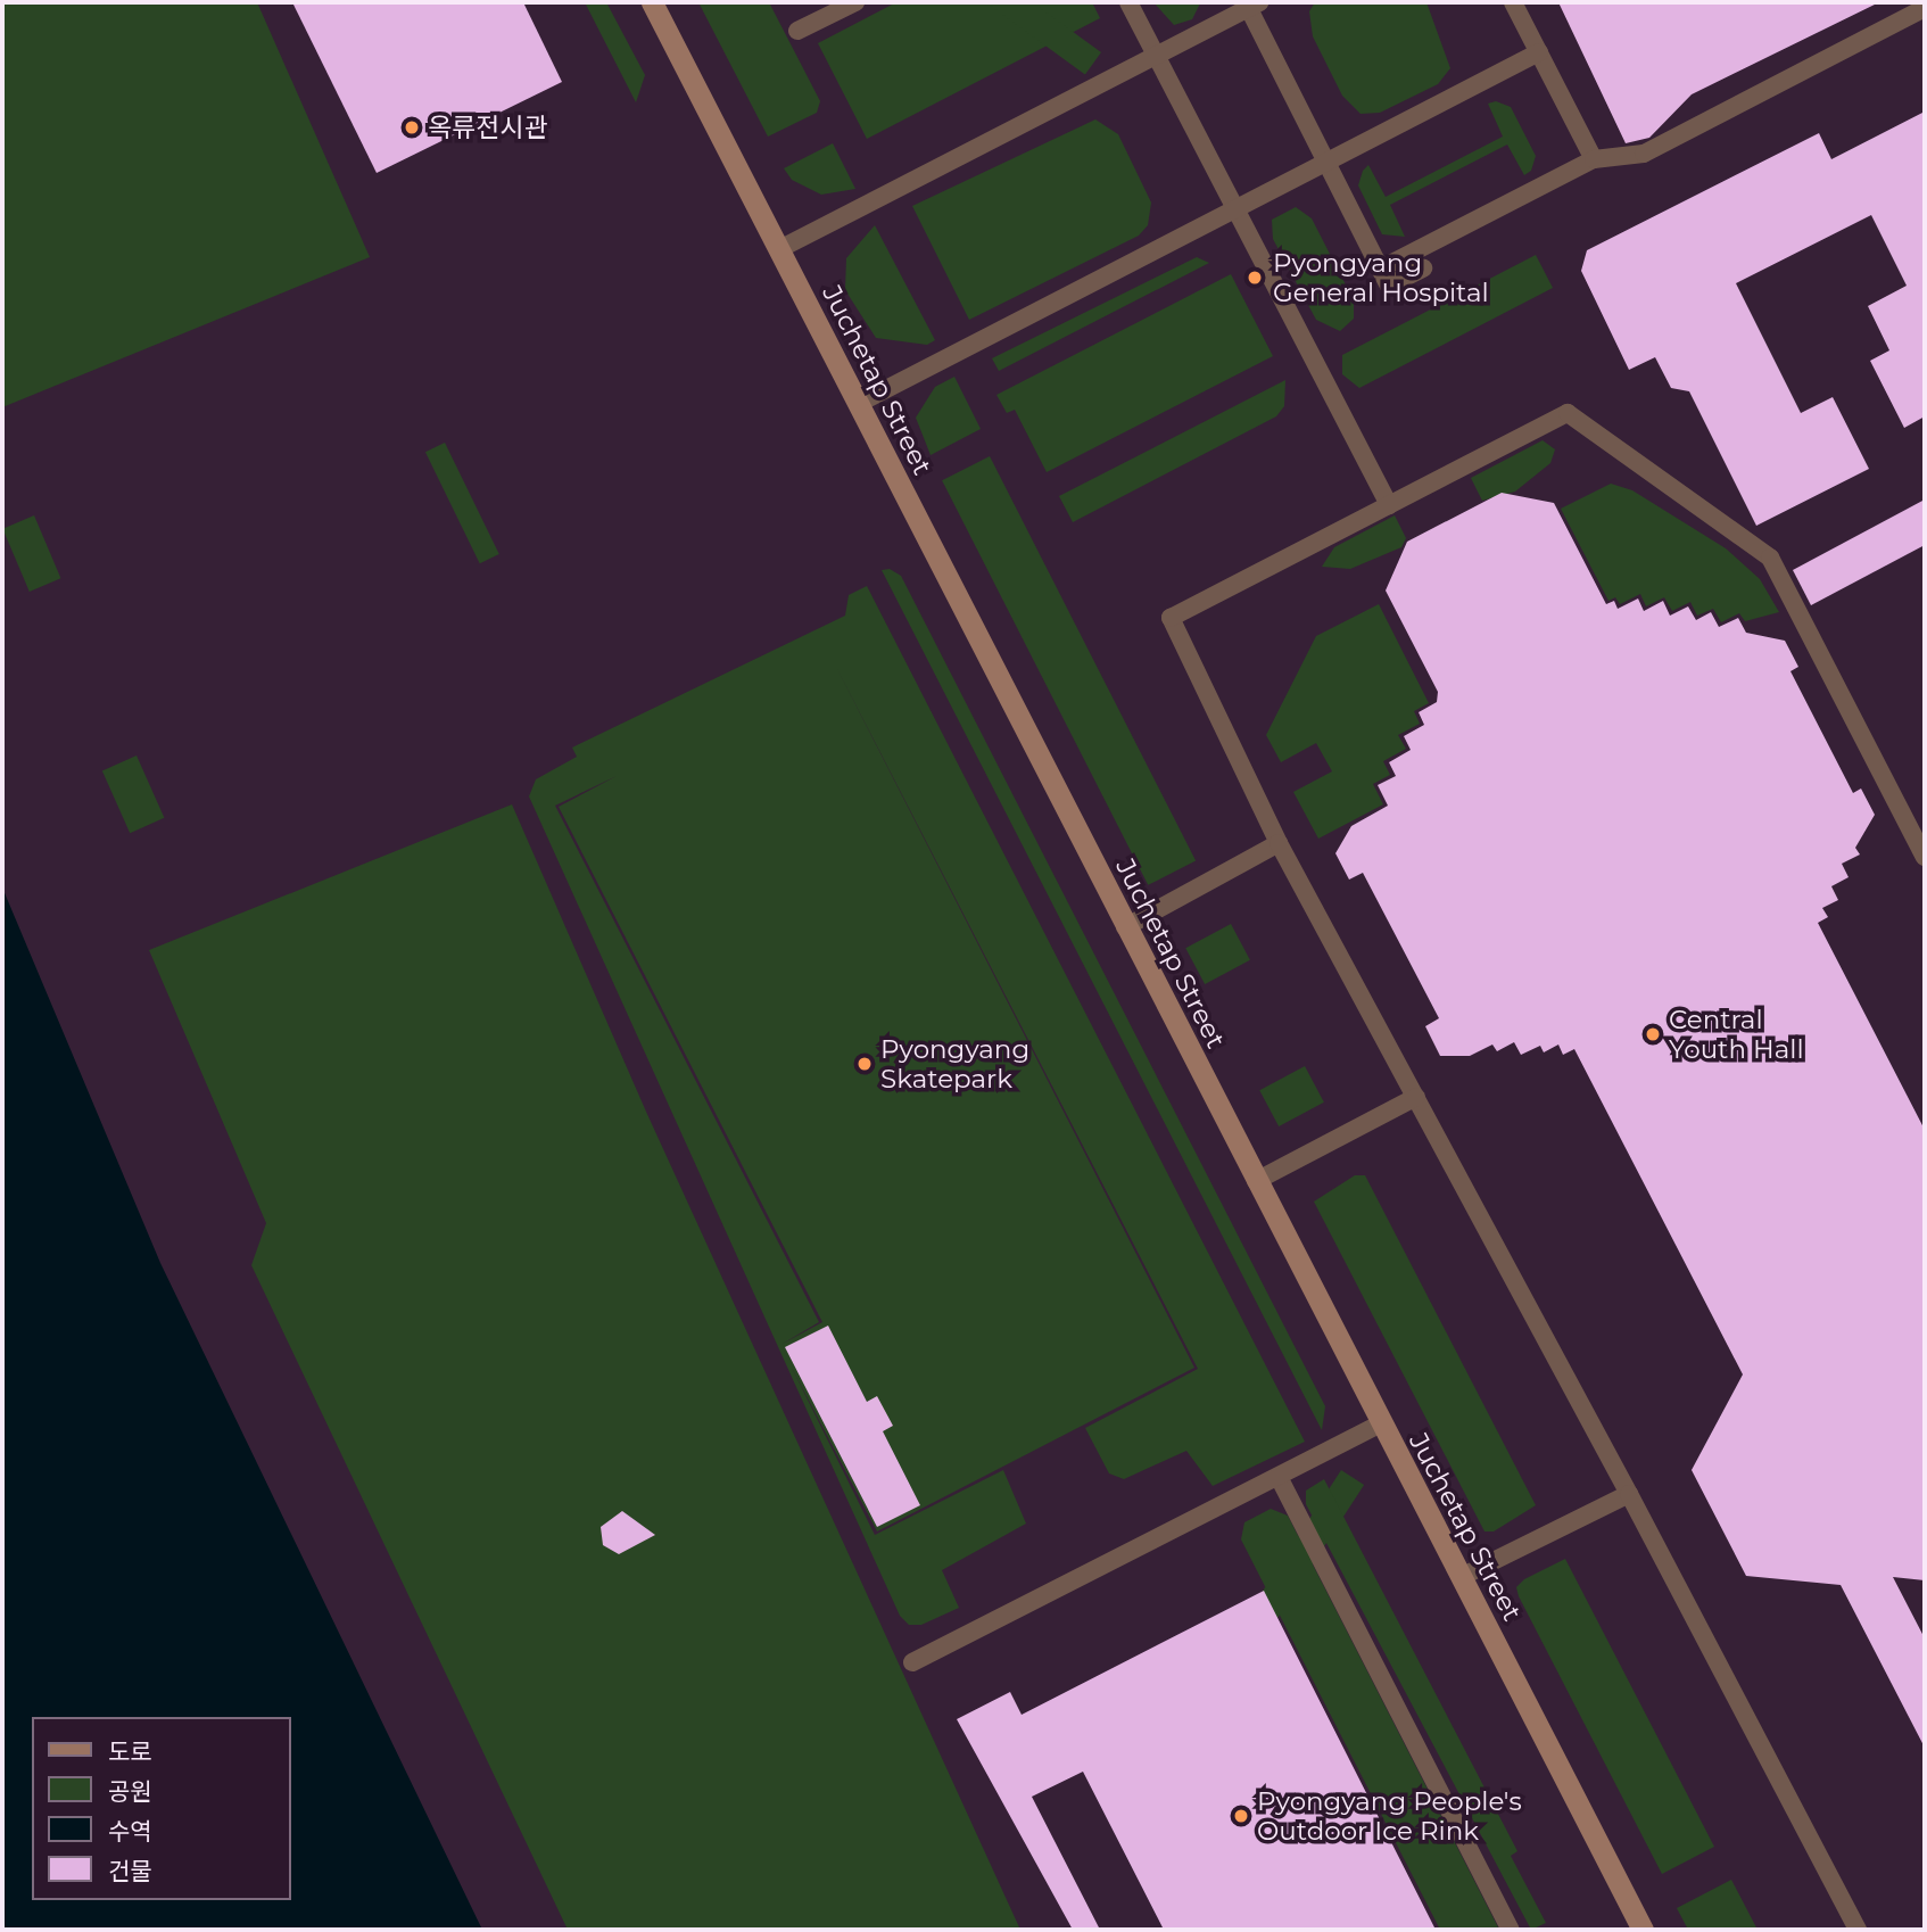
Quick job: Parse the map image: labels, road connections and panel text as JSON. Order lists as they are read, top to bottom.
{
  "streets": {
    "main road": ["Juchetap Street"]
  },
  "places": [
    "옥류전시관",
    "Pyongyang General Hospital",
    "Central Youth Hall",
    "Pyongyang Skatepark",
    "Pyongyang People's Outdoor Ice Rink"
  ],
  "legend": [
    "도로",
    "공원",
    "수역",
    "건물"
  ]
}
